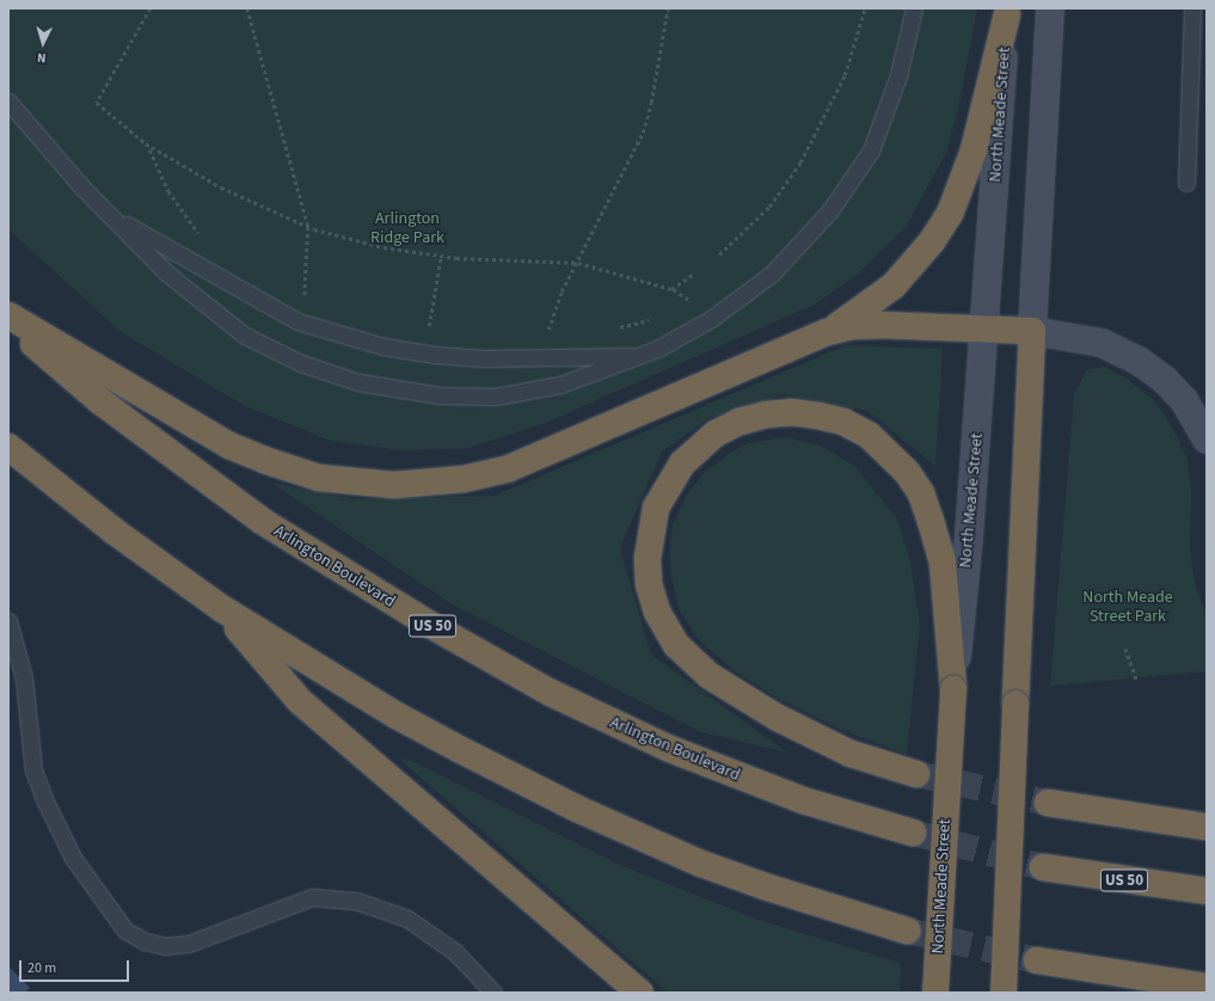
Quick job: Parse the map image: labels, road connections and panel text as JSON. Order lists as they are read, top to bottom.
{
  "streets": {
    "highway": ["North Meade Street", "Arlington Boulevard", "US 50"]
  },
  "parks": ["Arlington Ridge Park", "North Meade Street Park"],
  "scale_bar": "20 m",
  "north": "bottom"
}
